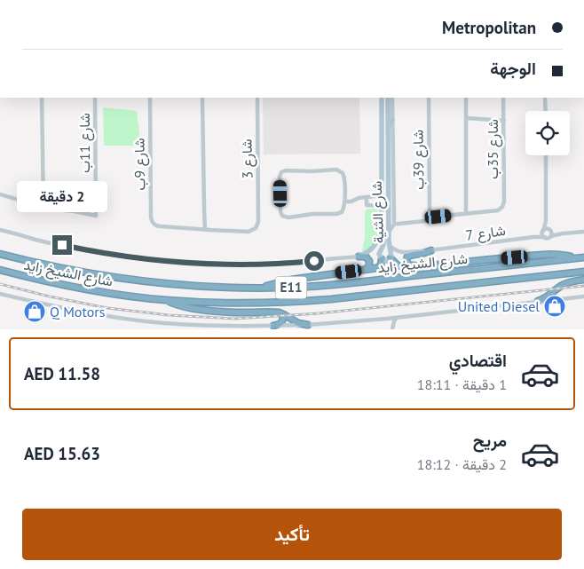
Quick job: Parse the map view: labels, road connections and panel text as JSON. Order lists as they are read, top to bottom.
{
  "streets": {
    "highway": ["شارع الشيخ زايد", "E11"],
    "main road": ["شارع الثنية"],
    "street": [
      "شارع 11ب",
      "شارع 35ب",
      "شارع 3",
      "شارع 39ب",
      "شارع 9ب",
      "شارع 7"
    ]
  },
  "crossings": [
    ["شارع 3", "شارع 9ب"],
    ["شارع الثنية", "شارع 7"]
  ],
  "places": {
    "shop": ["United Diesel", "Q Motors"]
  },
  "page": {
    "banner": ["Metropolitan", "الوجهة"],
    "bubble": "2 دقيقة",
    "list": [
      {
        "name": "اقتصادي",
        "note": "1 دقيقة · 18:11",
        "value": "AED 11.58"
      },
      {
        "name": "مريح",
        "note": "2 دقيقة · 18:12",
        "value": "AED 15.63"
      }
    ],
    "buttons": "تأكيد"
  }
}
